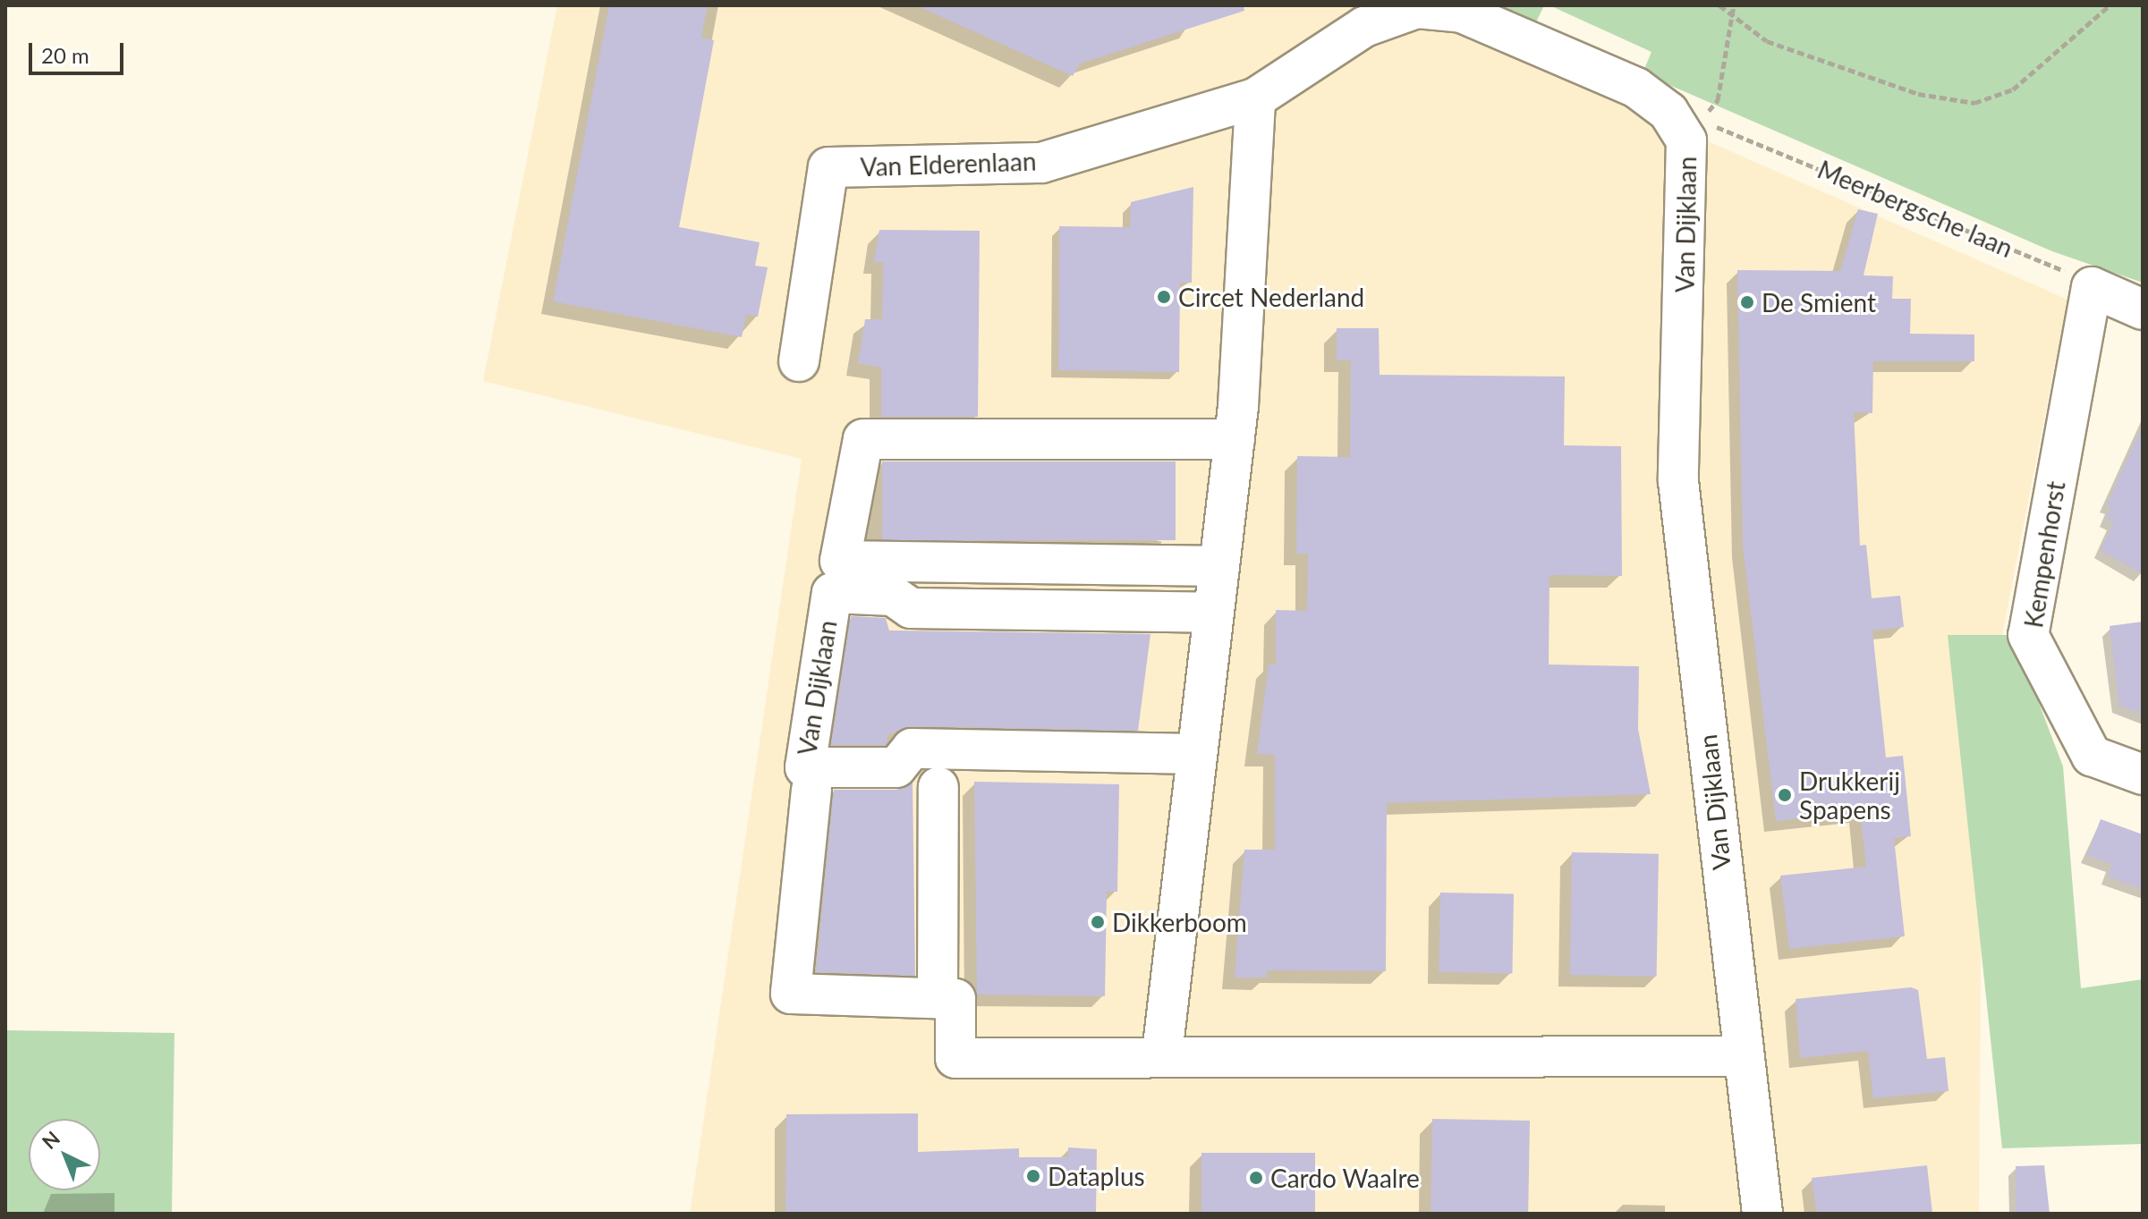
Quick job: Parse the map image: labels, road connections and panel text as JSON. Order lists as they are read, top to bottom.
{
  "streets": {
    "street": ["Van Elderenlaan", "Van Dijklaan", "Kempenhorst"],
    "path": ["Meerbergsche laan"]
  },
  "crossings": [
    ["Van Elderenlaan", "Van Dijklaan"],
    ["Meerbergsche laan", "Van Dijklaan"],
    ["Meerbergsche laan", "Kempenhorst"]
  ],
  "places": [
    "Circet Nederland",
    "De Smient",
    "Drukkerij Spapens",
    "Dikkerboom",
    "Dataplus",
    "Cardo Waalre"
  ],
  "scale_bar": "20 m",
  "north": "top left"
}
